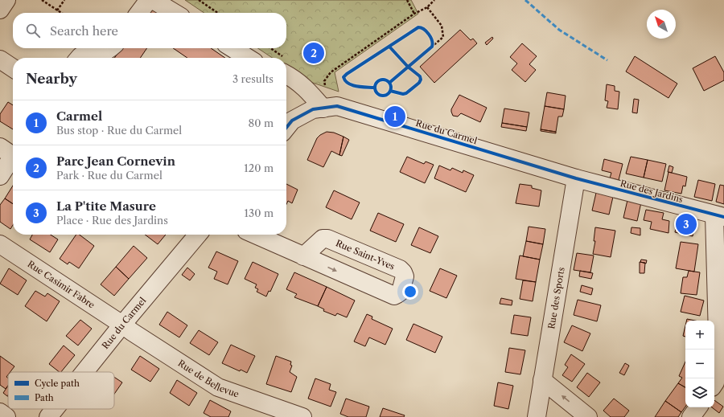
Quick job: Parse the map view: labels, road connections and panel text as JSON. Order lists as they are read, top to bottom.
{
  "streets": {
    "street": [
      "Rue du Carmel",
      "Rue des Jardins",
      "Rue Saint-Yves",
      "Rue Casimir Fabre",
      "Rue des Sports",
      "Rue de Bellevue"
    ]
  },
  "crossings": [
    ["Rue du Carmel", "Rue des Jardins"],
    ["Rue du Carmel", "Rue Casimir Fabre"],
    ["Rue du Carmel", "Rue des Sports"],
    ["Rue du Carmel", "Rue de Bellevue"],
    ["Rue des Jardins", "Rue des Sports"],
    ["Rue Casimir Fabre", "Rue de Bellevue"]
  ],
  "legend": ["Cycle path", "Path"],
  "north": "top left",
  "page": {
    "search": "Search here",
    "pins": ["2", "1", "3"],
    "heading": ["Nearby", "3 results"],
    "list": [
      {
        "mark": "1",
        "name": "Carmel",
        "note": "Bus stop · Rue du Carmel",
        "value": "80 m"
      },
      {
        "mark": "2",
        "name": "Parc Jean Cornevin",
        "note": "Park · Rue du Carmel",
        "value": "120 m"
      },
      {
        "mark": "3",
        "name": "La P'tite Masure",
        "note": "Place · Rue des Jardins",
        "value": "130 m"
      }
    ],
    "map_buttons": ["+", "−"]
  }
}
